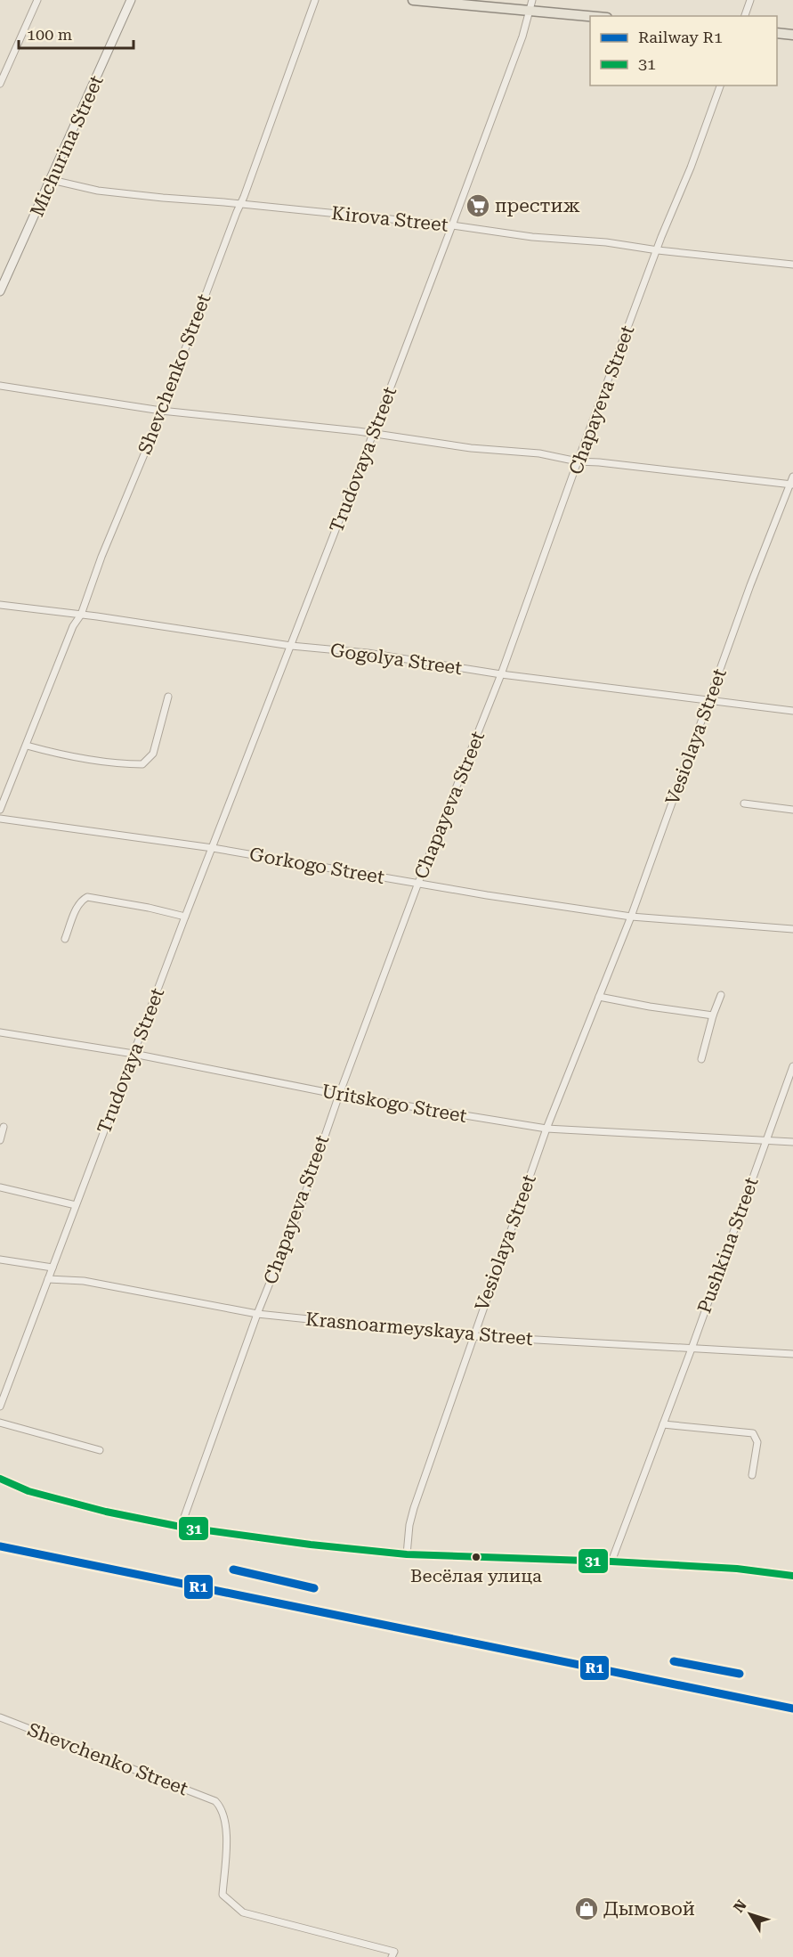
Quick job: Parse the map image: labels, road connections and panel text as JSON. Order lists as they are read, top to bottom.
{
  "streets": {
    "street": [
      "Michurina Street",
      "Kirova Street",
      "Shevchenko Street",
      "Chapayeva Street",
      "Trudovaya Street",
      "Gogolya Street",
      "Vesiolaya Street",
      "Gorkogo Street",
      "Uritskogo Street",
      "Pushkina Street",
      "Krasnoarmeyskaya Street"
    ]
  },
  "crossings": [
    ["Michurina Street", "Kirova Street"],
    ["Kirova Street", "Shevchenko Street"],
    ["Kirova Street", "Chapayeva Street"],
    ["Kirova Street", "Trudovaya Street"],
    ["Shevchenko Street", "Gogolya Street"],
    ["Chapayeva Street", "Gogolya Street"],
    ["Chapayeva Street", "Gorkogo Street"],
    ["Chapayeva Street", "Uritskogo Street"],
    ["Chapayeva Street", "Krasnoarmeyskaya Street"],
    ["Trudovaya Street", "Gogolya Street"],
    ["Trudovaya Street", "Gorkogo Street"],
    ["Trudovaya Street", "Uritskogo Street"],
    ["Trudovaya Street", "Krasnoarmeyskaya Street"],
    ["Gogolya Street", "Vesiolaya Street"],
    ["Vesiolaya Street", "Gorkogo Street"],
    ["Vesiolaya Street", "Uritskogo Street"],
    ["Vesiolaya Street", "Krasnoarmeyskaya Street"],
    ["Uritskogo Street", "Pushkina Street"],
    ["Pushkina Street", "Krasnoarmeyskaya Street"]
  ],
  "places": {
    "supermarket": ["престиж"],
    "other": ["Весёлая улица"],
    "shop": ["Дымовой"]
  },
  "lines": ["transit line 31", "rail line R1"],
  "legend": ["Railway R1", "31"],
  "scale_bar": "100 m",
  "north": "top left"
}
